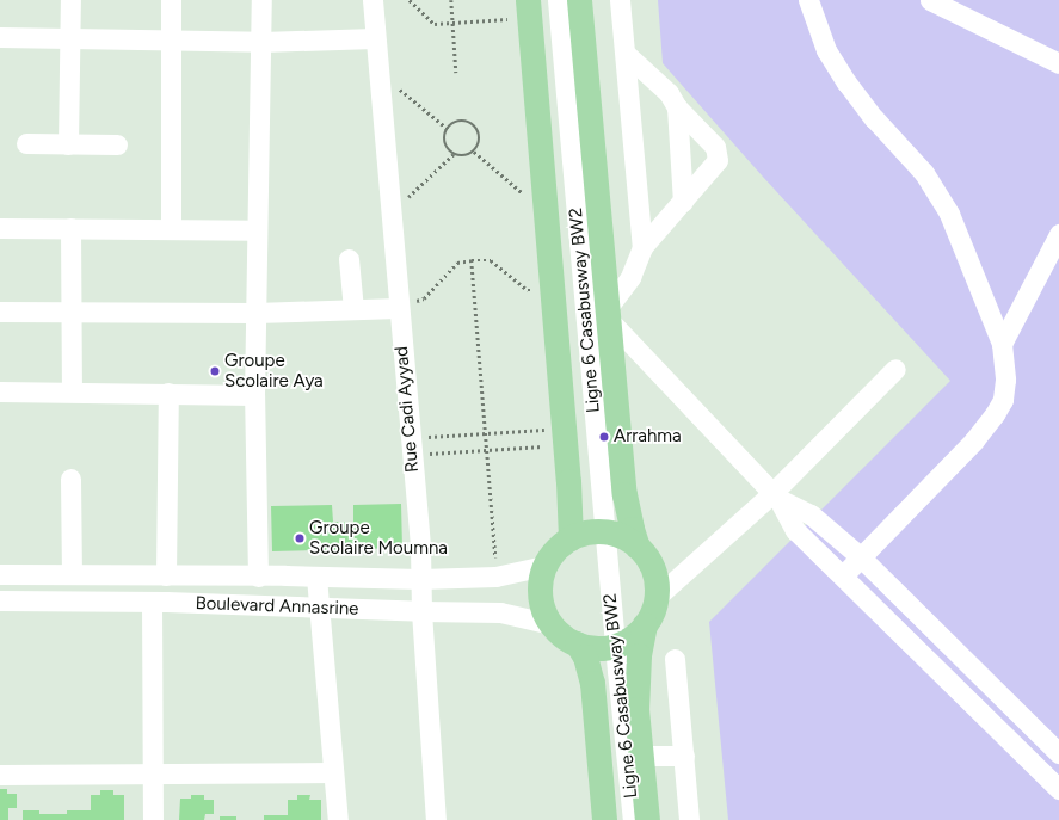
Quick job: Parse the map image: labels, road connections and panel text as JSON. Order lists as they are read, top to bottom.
{
  "streets": {
    "street": ["Ligne 6 Casabusway BW2", "Rue Cadi Ayyad", "Boulevard Annasrine"]
  },
  "crossings": [
    ["Rue Cadi Ayyad", "Boulevard Annasrine"]
  ],
  "places": ["Groupe Scolaire Aya", "Arrahma", "Groupe Scolaire Moumna"]
}
